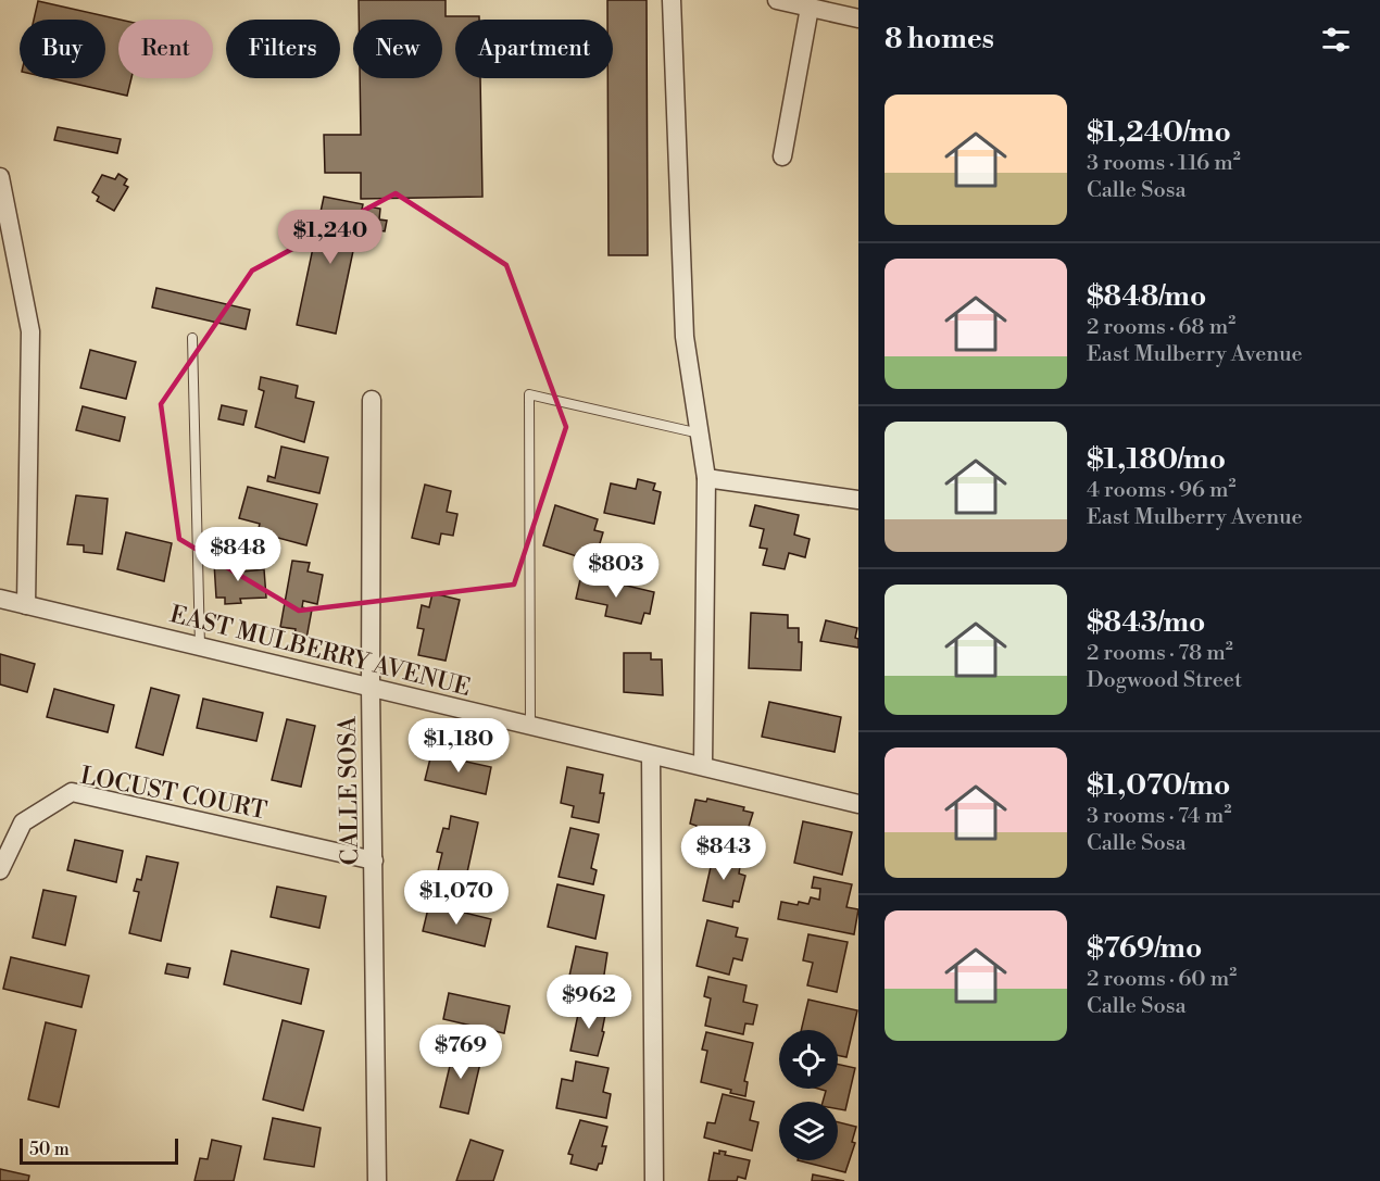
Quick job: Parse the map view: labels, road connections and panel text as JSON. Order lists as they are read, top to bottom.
{
  "streets": {
    "street": ["EAST MULBERRY AVENUE", "CALLE SOSA", "LOCUST COURT"]
  },
  "crossings": [
    ["EAST MULBERRY AVENUE", "CALLE SOSA"],
    ["CALLE SOSA", "LOCUST COURT"]
  ],
  "scale_bar": "50 m",
  "page": {
    "heading": "8 homes",
    "chip": [
      "Buy",
      "Rent",
      "Filters",
      "New",
      "Apartment"
    ],
    "list": [
      {
        "name": "$1,240/mo",
        "note": "3 rooms · 116 m² · Calle Sosa"
      },
      {
        "name": "$848/mo",
        "note": "2 rooms · 68 m² · East Mulberry Avenue"
      },
      {
        "name": "$1,180/mo",
        "note": "4 rooms · 96 m² · East Mulberry Avenue"
      },
      {
        "name": "$843/mo",
        "note": "2 rooms · 78 m² · Dogwood Street"
      },
      {
        "name": "$1,070/mo",
        "note": "3 rooms · 74 m² · Calle Sosa"
      },
      {
        "name": "$769/mo",
        "note": "2 rooms · 60 m² · Calle Sosa"
      }
    ],
    "price": [
      "$1,240",
      "$848",
      "$803",
      "$1,180",
      "$843",
      "$1,070",
      "$962",
      "$769"
    ],
    "scale": "50 m"
  }
}
